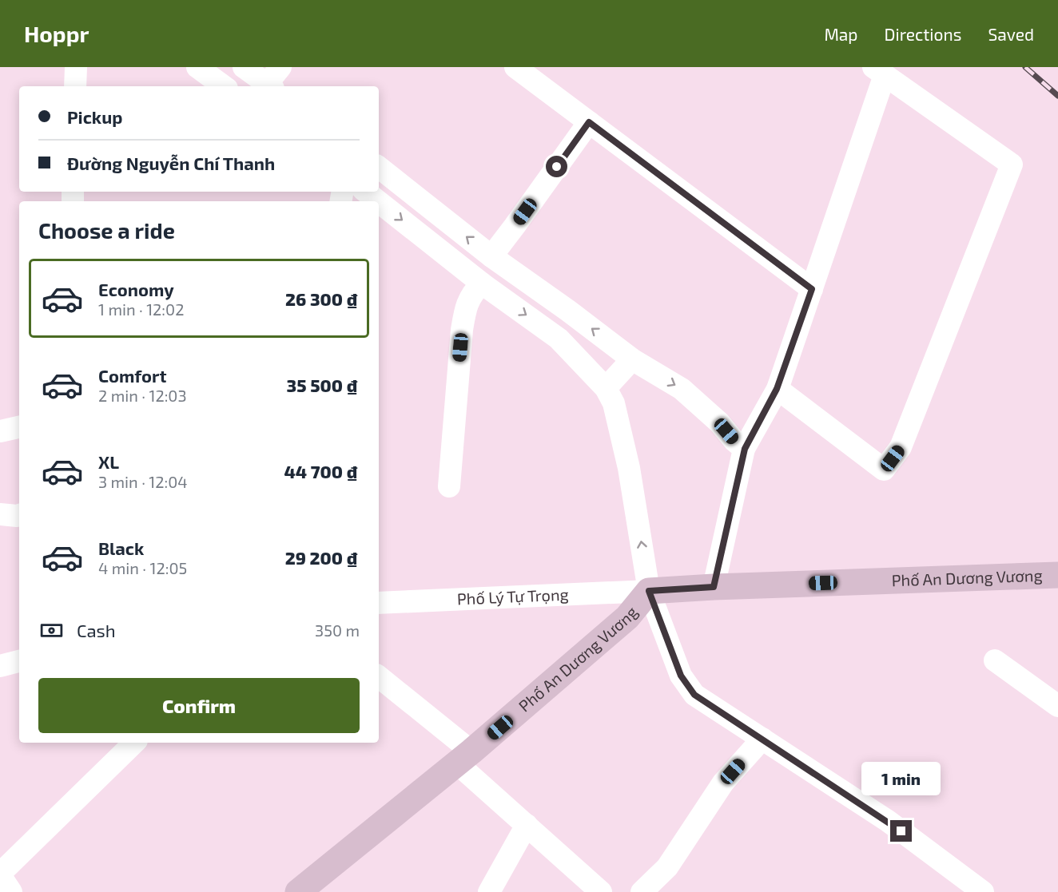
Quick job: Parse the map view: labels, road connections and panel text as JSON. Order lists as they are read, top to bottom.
{
  "streets": {
    "street": ["Phố An Dương Vương", "Phố Lý Tự Trọng"]
  },
  "crossings": [
    ["Phố An Dương Vương", "Phố Lý Tự Trọng"]
  ],
  "page": {
    "header": "Hoppr",
    "nav": ["Map", "Directions", "Saved"],
    "banner": ["Pickup", "Đường Nguyễn Chí Thanh"],
    "heading": "Choose a ride",
    "list": [
      {
        "name": "Economy",
        "note": "1 min · 12:02",
        "value": "26 300 ₫"
      },
      {
        "name": "Comfort",
        "note": "2 min · 12:03",
        "value": "35 500 ₫"
      },
      {
        "name": "XL",
        "note": "3 min · 12:04",
        "value": "44 700 ₫"
      },
      {
        "name": "Black",
        "note": "4 min · 12:05",
        "value": "29 200 ₫"
      }
    ],
    "pay": ["Cash", "350 m"],
    "buttons": "Confirm",
    "bubble": "1 min"
  }
}
